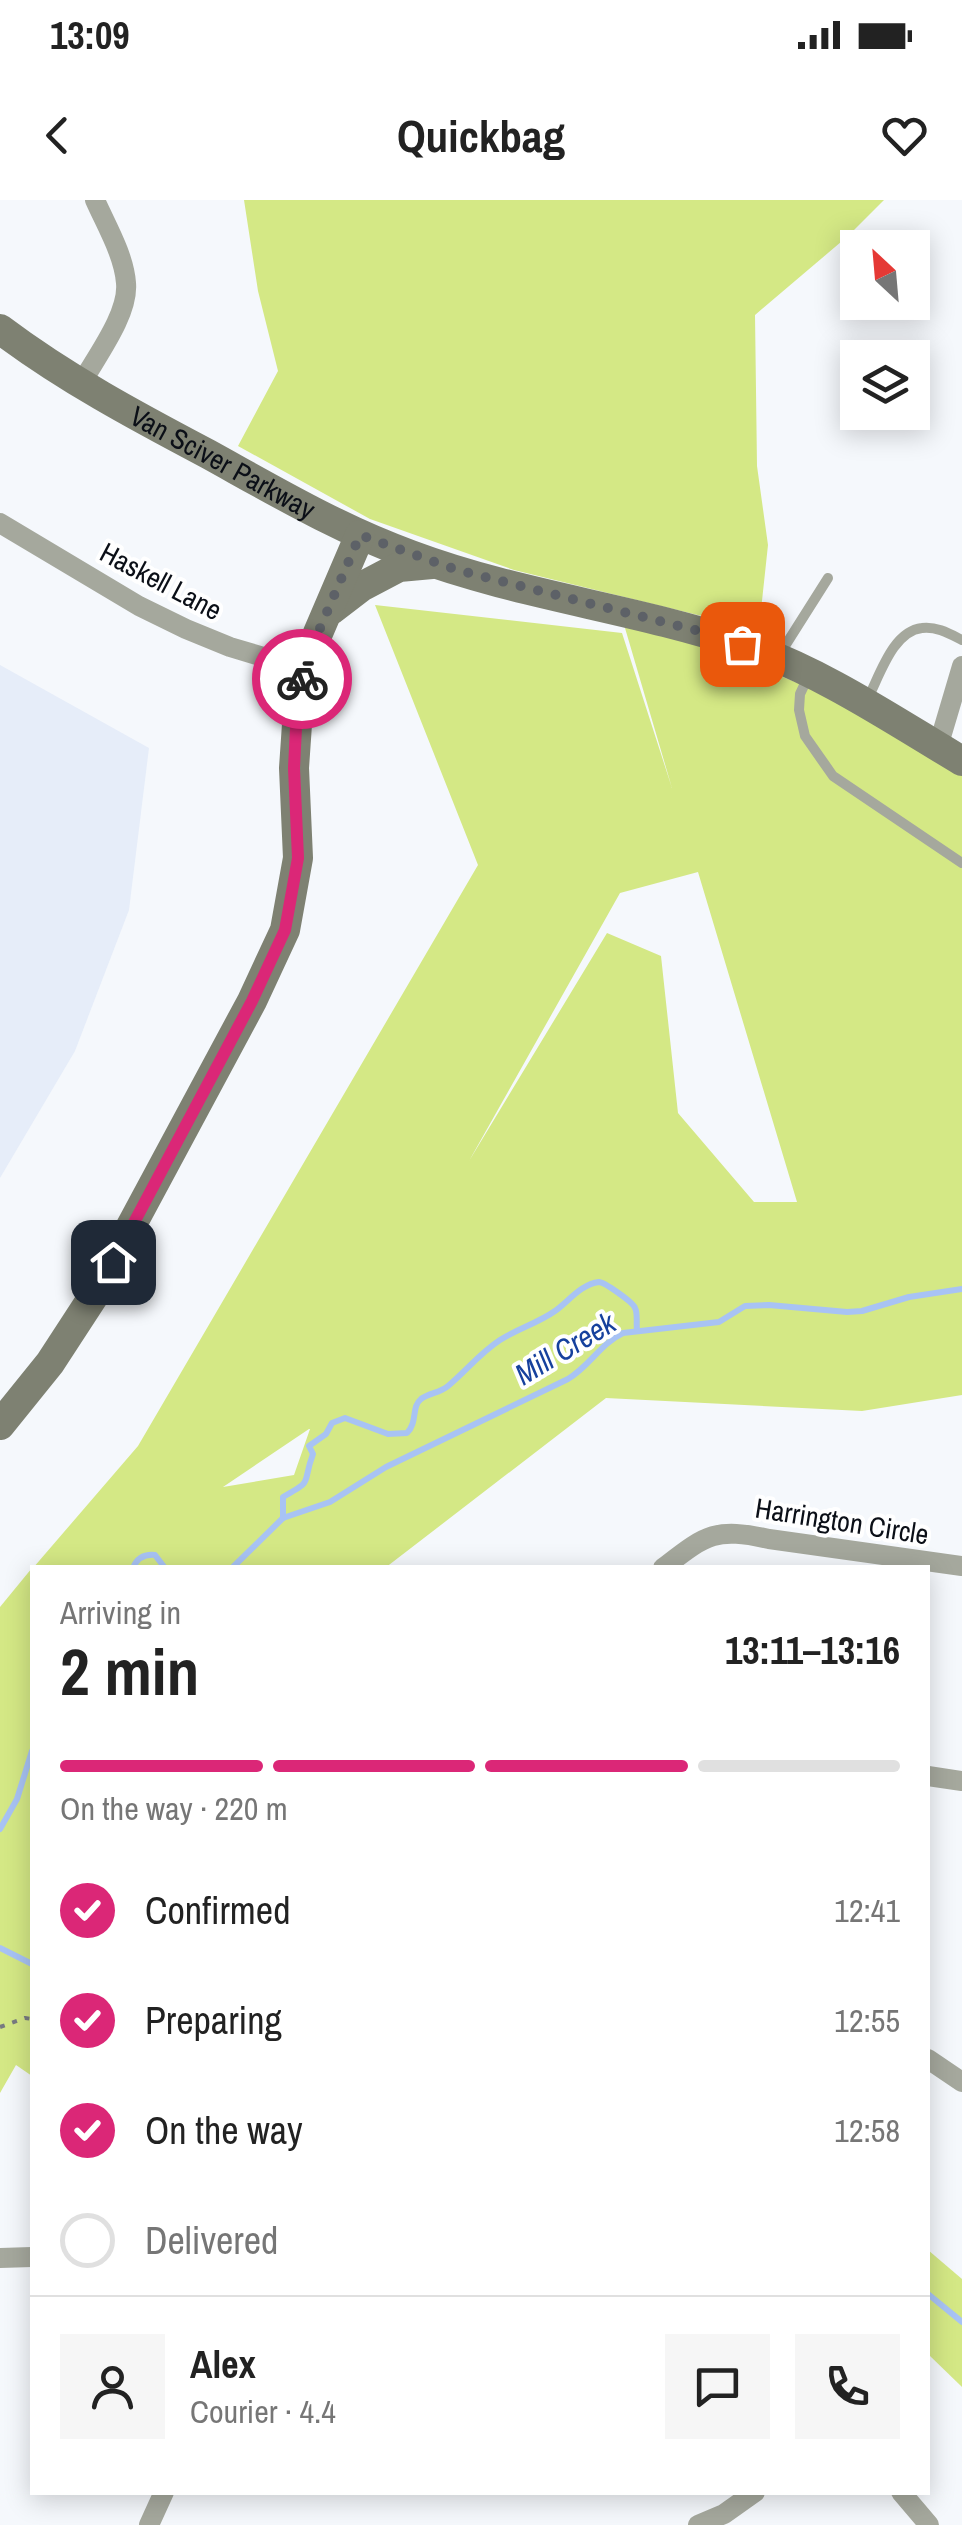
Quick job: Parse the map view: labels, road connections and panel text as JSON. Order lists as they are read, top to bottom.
{
  "streets": {
    "street": ["Van Sciver Parkway", "Haskell Lane", "Harrington Circle"]
  },
  "water": ["Mill Creek"],
  "north": "top left",
  "page": {
    "status": "13:09",
    "header": "Quickbag",
    "heading": ["2 min", "Arriving in", "13:11–13:16"],
    "panel": ["Alex", "Courier · 4.4"],
    "bar": "On the way · 220 m",
    "list": [
      ["Confirmed", "12:41"],
      ["Preparing", "12:55"],
      ["On the way", "12:58"],
      "Delivered"
    ]
  }
}
